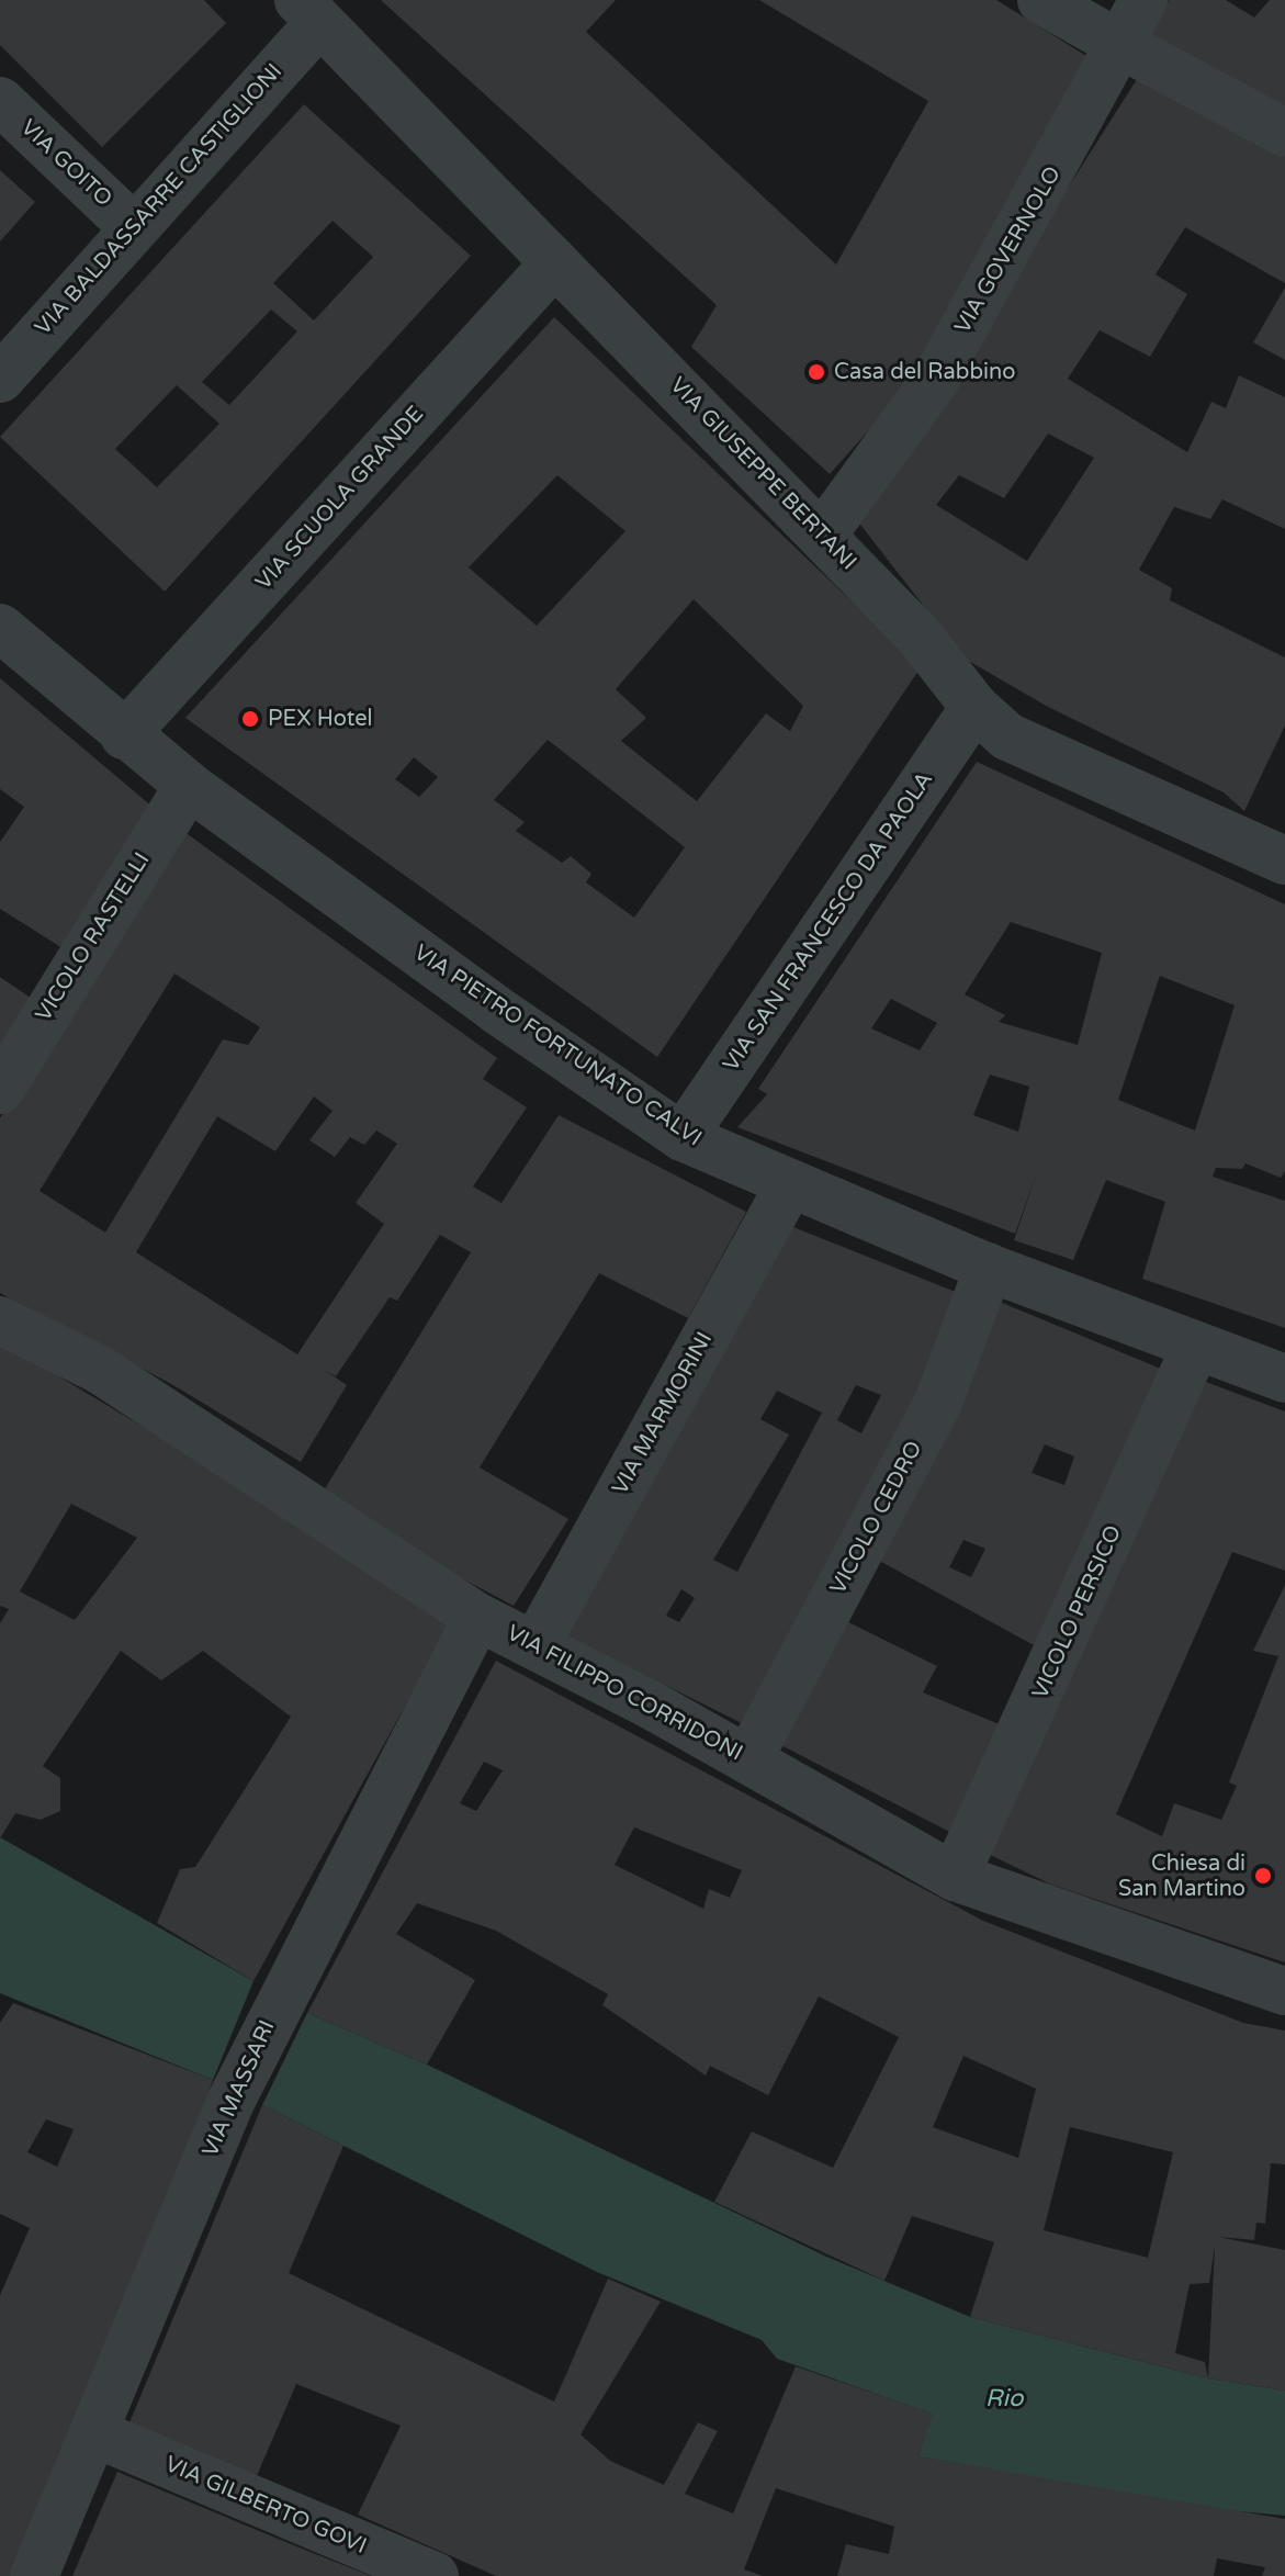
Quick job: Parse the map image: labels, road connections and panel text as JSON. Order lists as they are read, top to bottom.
{
  "streets": {
    "street": [
      "VIA GOITO",
      "VIA BALDASSARRE CASTIGLIONI",
      "VIA GOVERNOLO",
      "VIA GIUSEPPE BERTANI",
      "VIA SCUOLA GRANDE",
      "VIA SAN FRANCESCO DA PAOLA",
      "VICOLO RASTELLI",
      "VIA PIETRO FORTUNATO CALVI",
      "VIA MARMORINI",
      "VICOLO CEDRO",
      "VICOLO PERSICO",
      "VIA FILIPPO CORRIDONI",
      "VIA MASSARI",
      "VIA GILBERTO GOVI"
    ]
  },
  "crossings": [
    ["VIA GOITO", "VIA BALDASSARRE CASTIGLIONI"],
    ["VIA BALDASSARRE CASTIGLIONI", "VIA GIUSEPPE BERTANI"],
    ["VIA GOVERNOLO", "VIA GIUSEPPE BERTANI"],
    ["VIA GIUSEPPE BERTANI", "VIA SCUOLA GRANDE"],
    ["VIA GIUSEPPE BERTANI", "VIA SAN FRANCESCO DA PAOLA"],
    ["VIA SCUOLA GRANDE", "VIA PIETRO FORTUNATO CALVI"],
    ["VIA SAN FRANCESCO DA PAOLA", "VIA PIETRO FORTUNATO CALVI"],
    ["VICOLO RASTELLI", "VIA PIETRO FORTUNATO CALVI"],
    ["VIA PIETRO FORTUNATO CALVI", "VIA MARMORINI"],
    ["VIA PIETRO FORTUNATO CALVI", "VICOLO CEDRO"],
    ["VIA PIETRO FORTUNATO CALVI", "VICOLO PERSICO"],
    ["VIA MARMORINI", "VIA FILIPPO CORRIDONI"],
    ["VICOLO CEDRO", "VIA FILIPPO CORRIDONI"],
    ["VICOLO PERSICO", "VIA FILIPPO CORRIDONI"],
    ["VIA FILIPPO CORRIDONI", "VIA MASSARI"],
    ["VIA MASSARI", "VIA GILBERTO GOVI"]
  ],
  "water": ["Rio"],
  "places": ["Casa del Rabbino", "PEX Hotel", "Chiesa di San Martino"]
}
